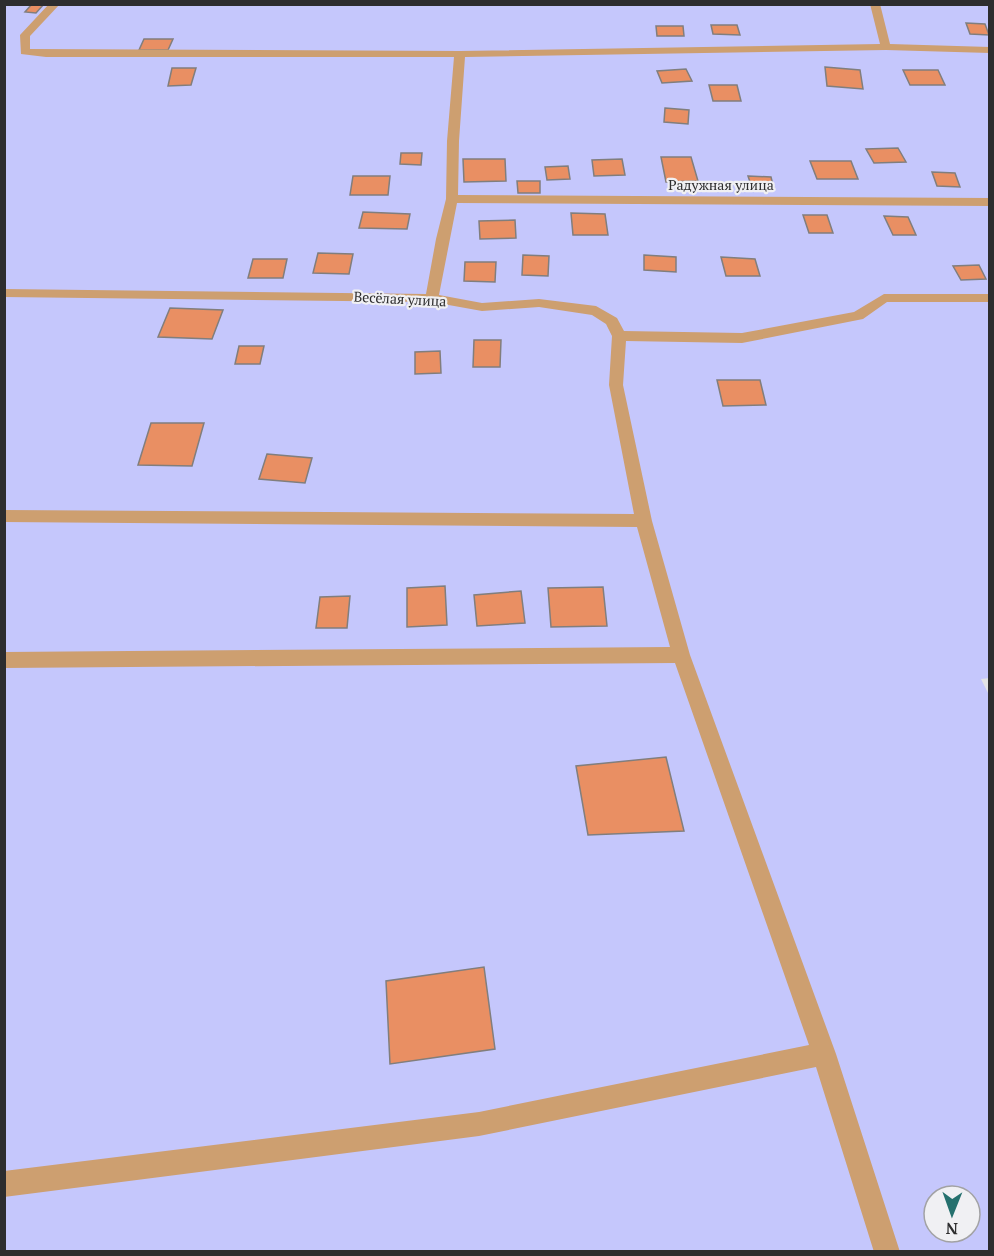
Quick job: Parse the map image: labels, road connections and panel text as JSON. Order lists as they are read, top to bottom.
{
  "streets": {
    "street": ["Радужная улица", "Весёлая улица"]
  },
  "north": "bottom"
}
